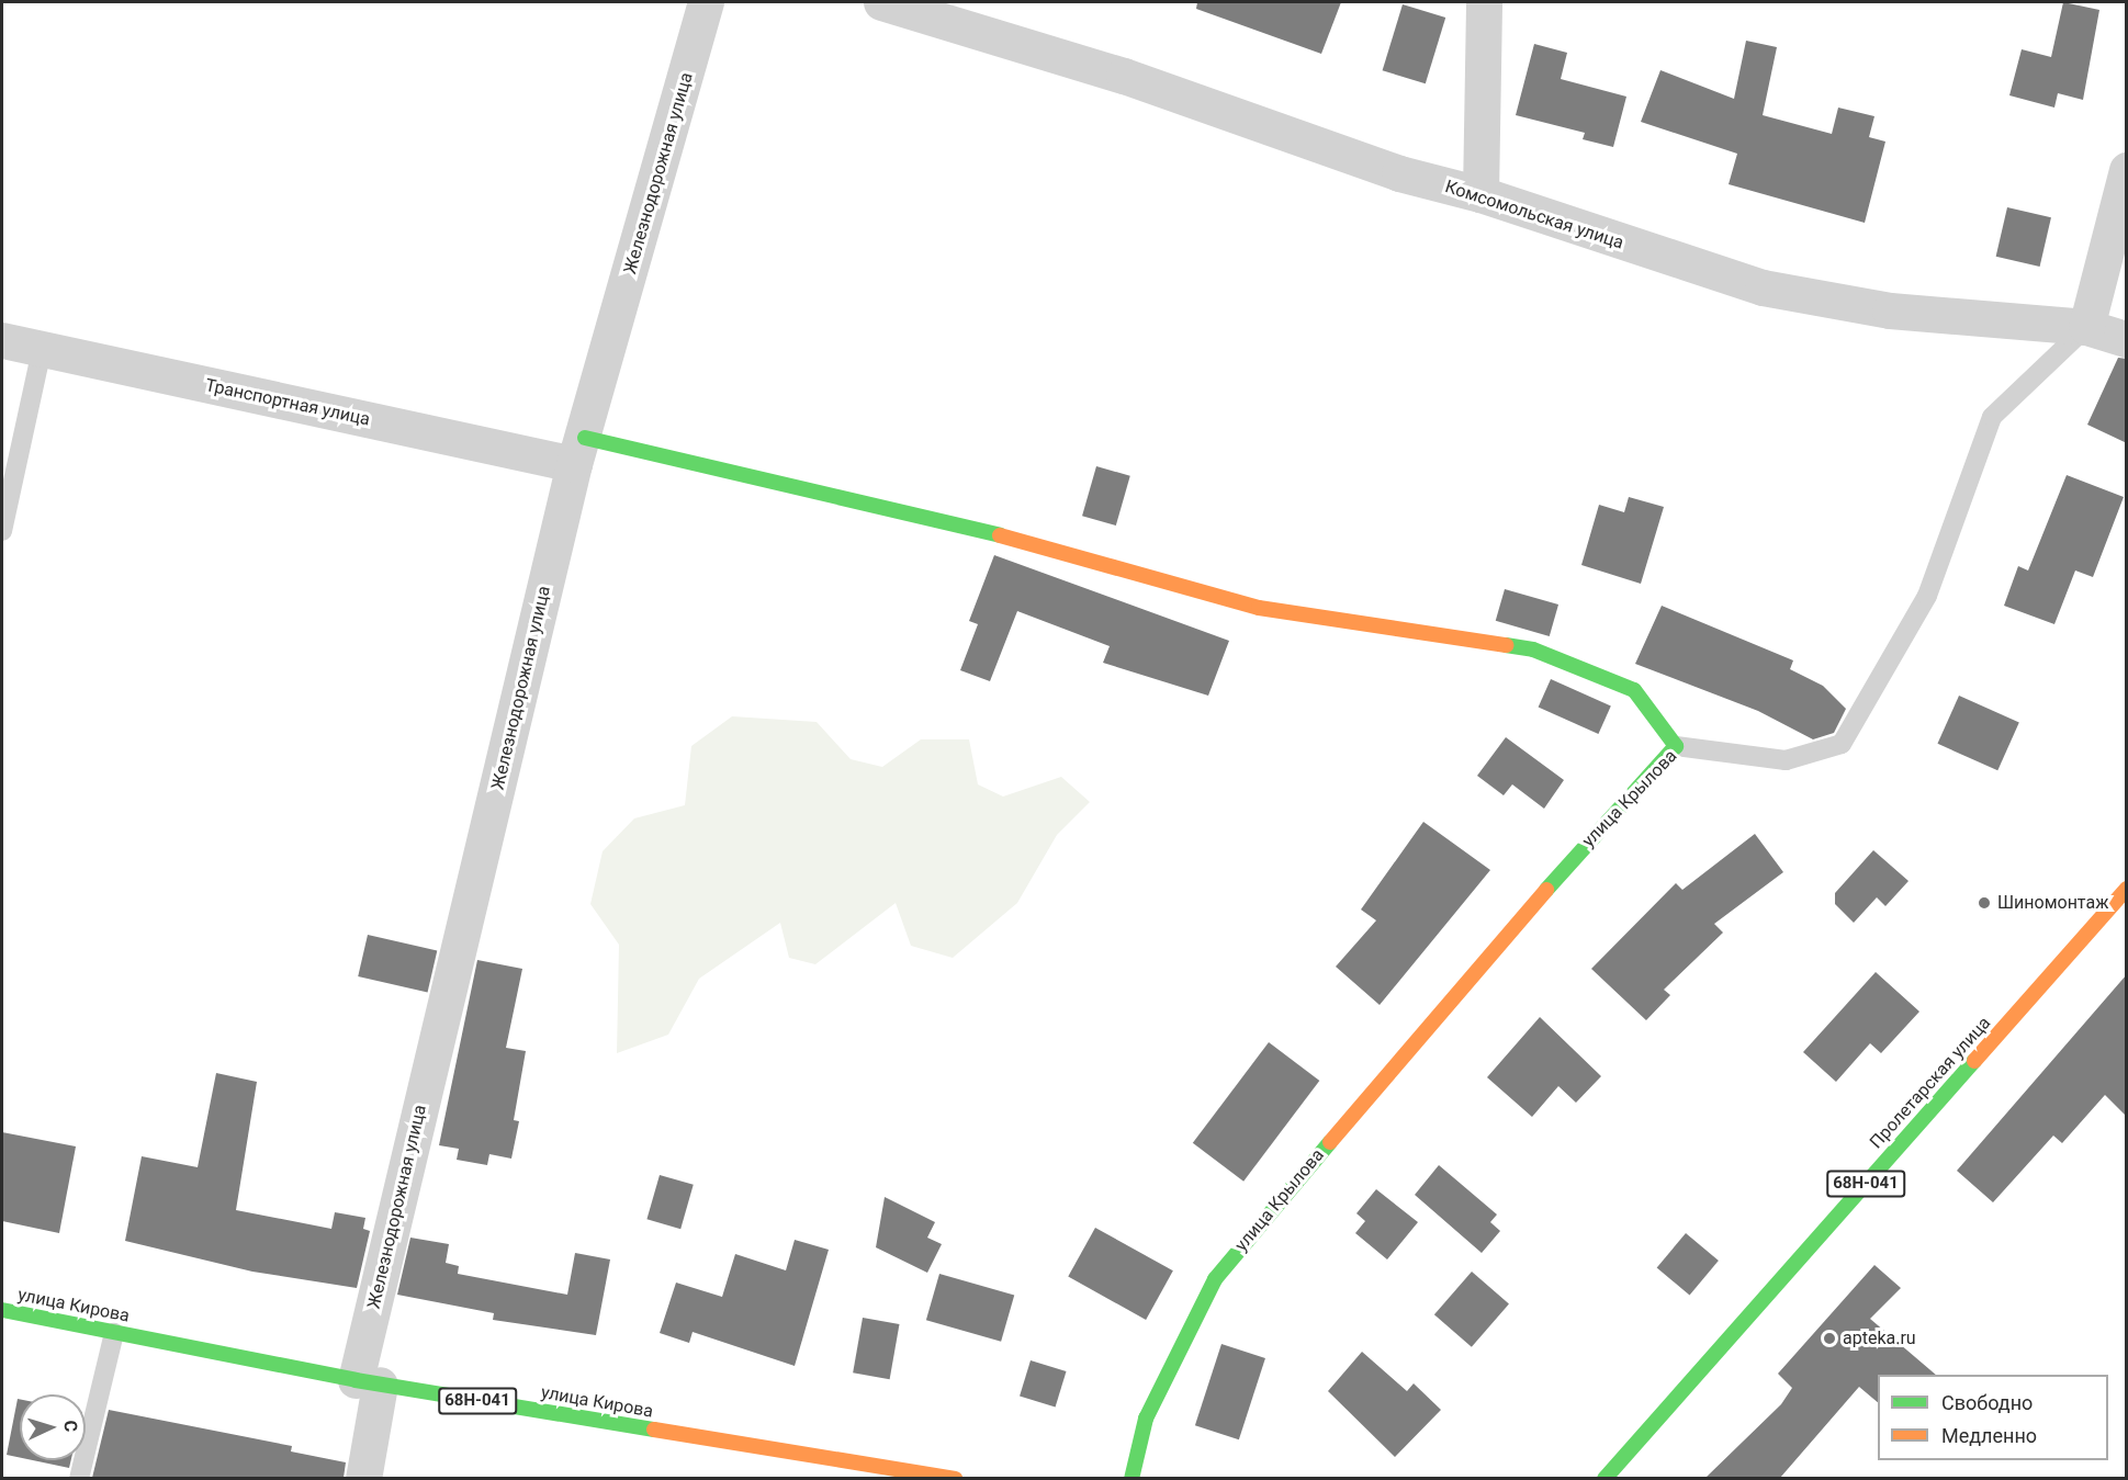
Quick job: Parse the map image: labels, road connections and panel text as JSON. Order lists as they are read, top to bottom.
{
  "streets": {
    "street": [
      "Железнодорожная улица",
      "Комсомольская улица",
      "Транспортная улица",
      "улица Крылова",
      "Пролетарская улица",
      "68Н-041",
      "улица Кирова"
    ]
  },
  "crossings": [
    ["Железнодорожная улица", "Транспортная улица"],
    ["Железнодорожная улица", "улица Кирова"],
    ["Комсомольская улица", "улица Крылова"]
  ],
  "places": ["Шиномонтаж", "apteka.ru"],
  "legend": ["Свободно", "Медленно"],
  "north": "right"
}
